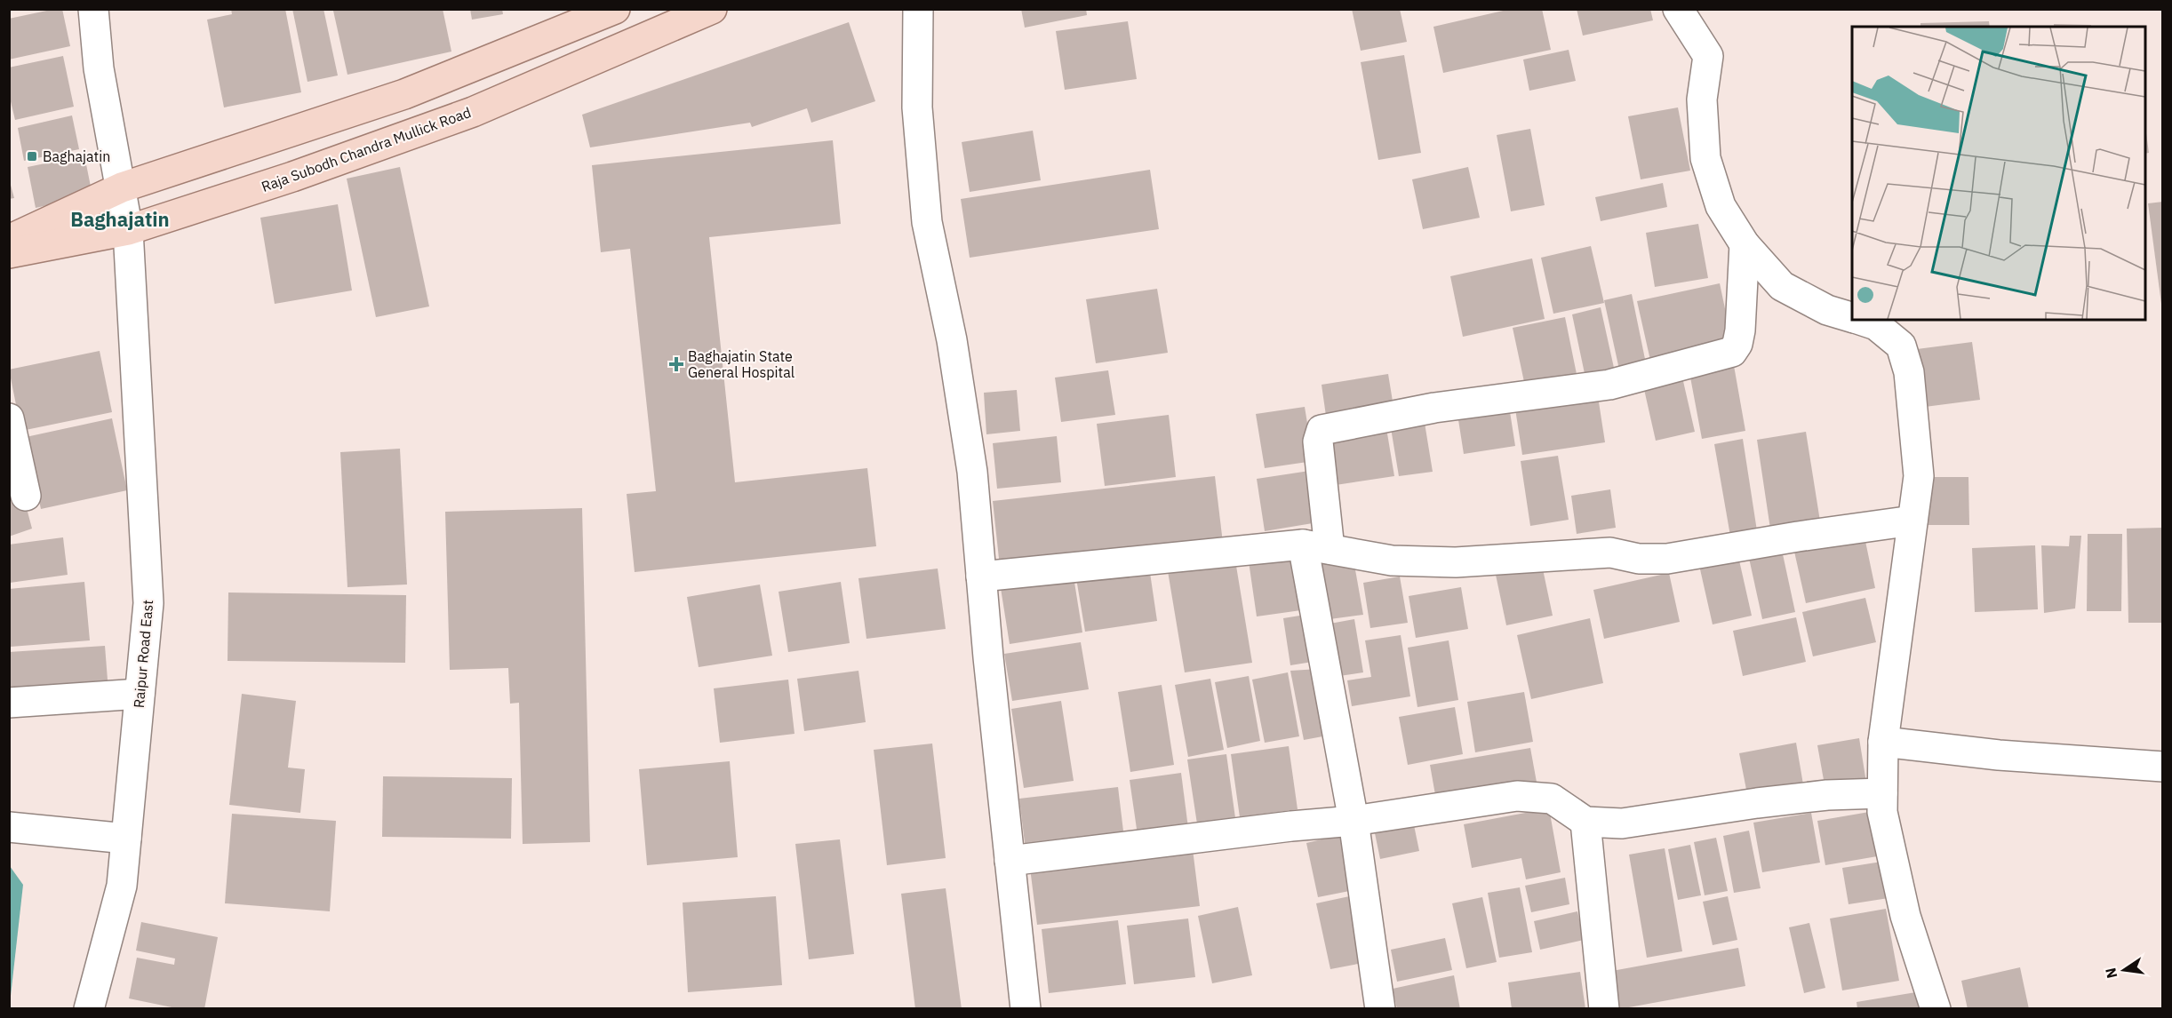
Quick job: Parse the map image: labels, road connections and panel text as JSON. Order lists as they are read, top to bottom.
{
  "streets": {
    "main road": ["Raja Subodh Chandra Mullick Road"],
    "street": ["Raipur Road East"]
  },
  "crossings": [
    ["Raja Subodh Chandra Mullick Road", "Raipur Road East"]
  ],
  "districts": ["Baghajatin"],
  "places": {
    "transit": ["Baghajatin"],
    "health": ["Baghajatin State General Hospital"]
  },
  "north": "left"
}
